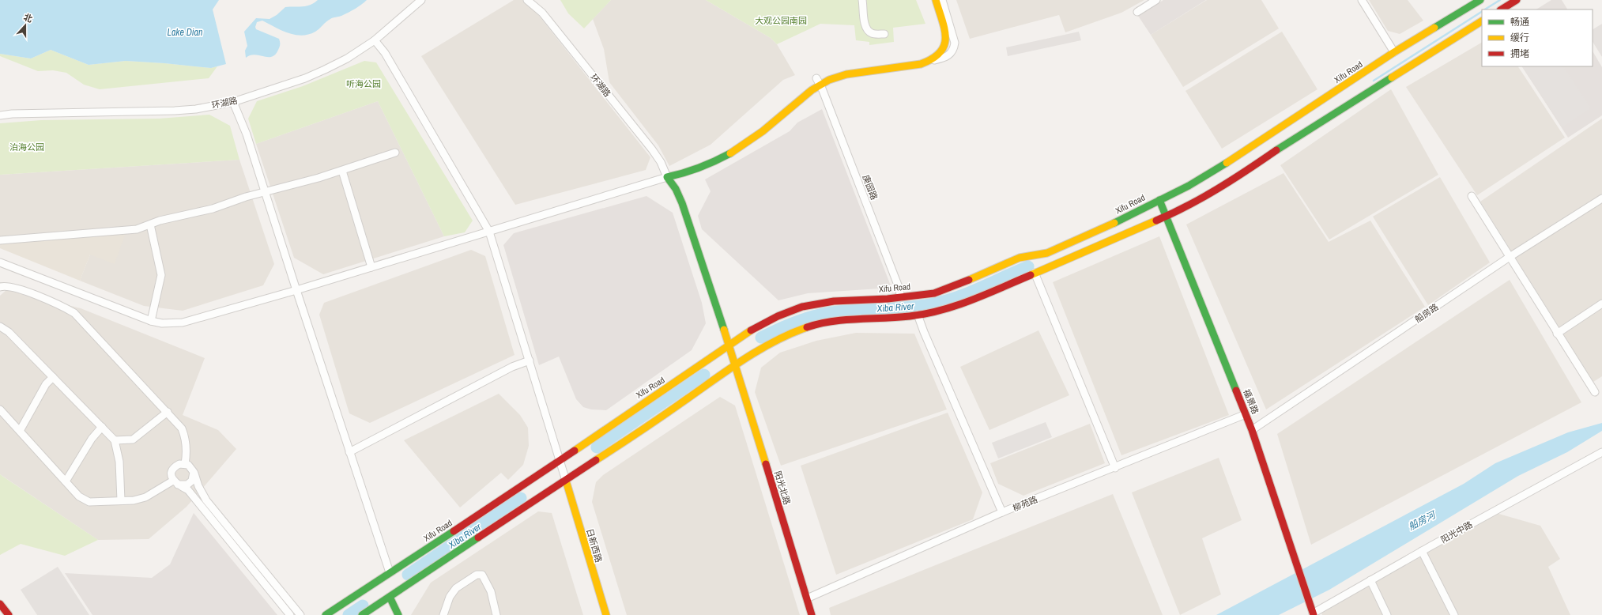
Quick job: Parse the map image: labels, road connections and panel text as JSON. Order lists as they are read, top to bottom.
{
  "streets": {
    "main road": [
      "Xifu Road",
      "福景路",
      "阳光北路",
      "日新西路"
    ],
    "street": [
      "环湖路",
      "庚园路",
      "船房路",
      "柳苑路",
      "阳光中路"
    ]
  },
  "crossings": [
    ["Xifu Road", "庚园路"],
    ["Xifu Road", "福景路"],
    ["Xifu Road", "阳光北路"],
    ["环湖路", "阳光北路"],
    ["船房路", "福景路"],
    ["福景路", "柳苑路"],
    ["福景路", "阳光中路"],
    ["阳光北路", "柳苑路"]
  ],
  "water": ["Lake Dian", "Xiba River", "船房河"],
  "parks": ["大观公园南园", "听海公园", "泊海公园"],
  "legend": ["畅通", "缓行", "拥堵"],
  "north": "top"
}
